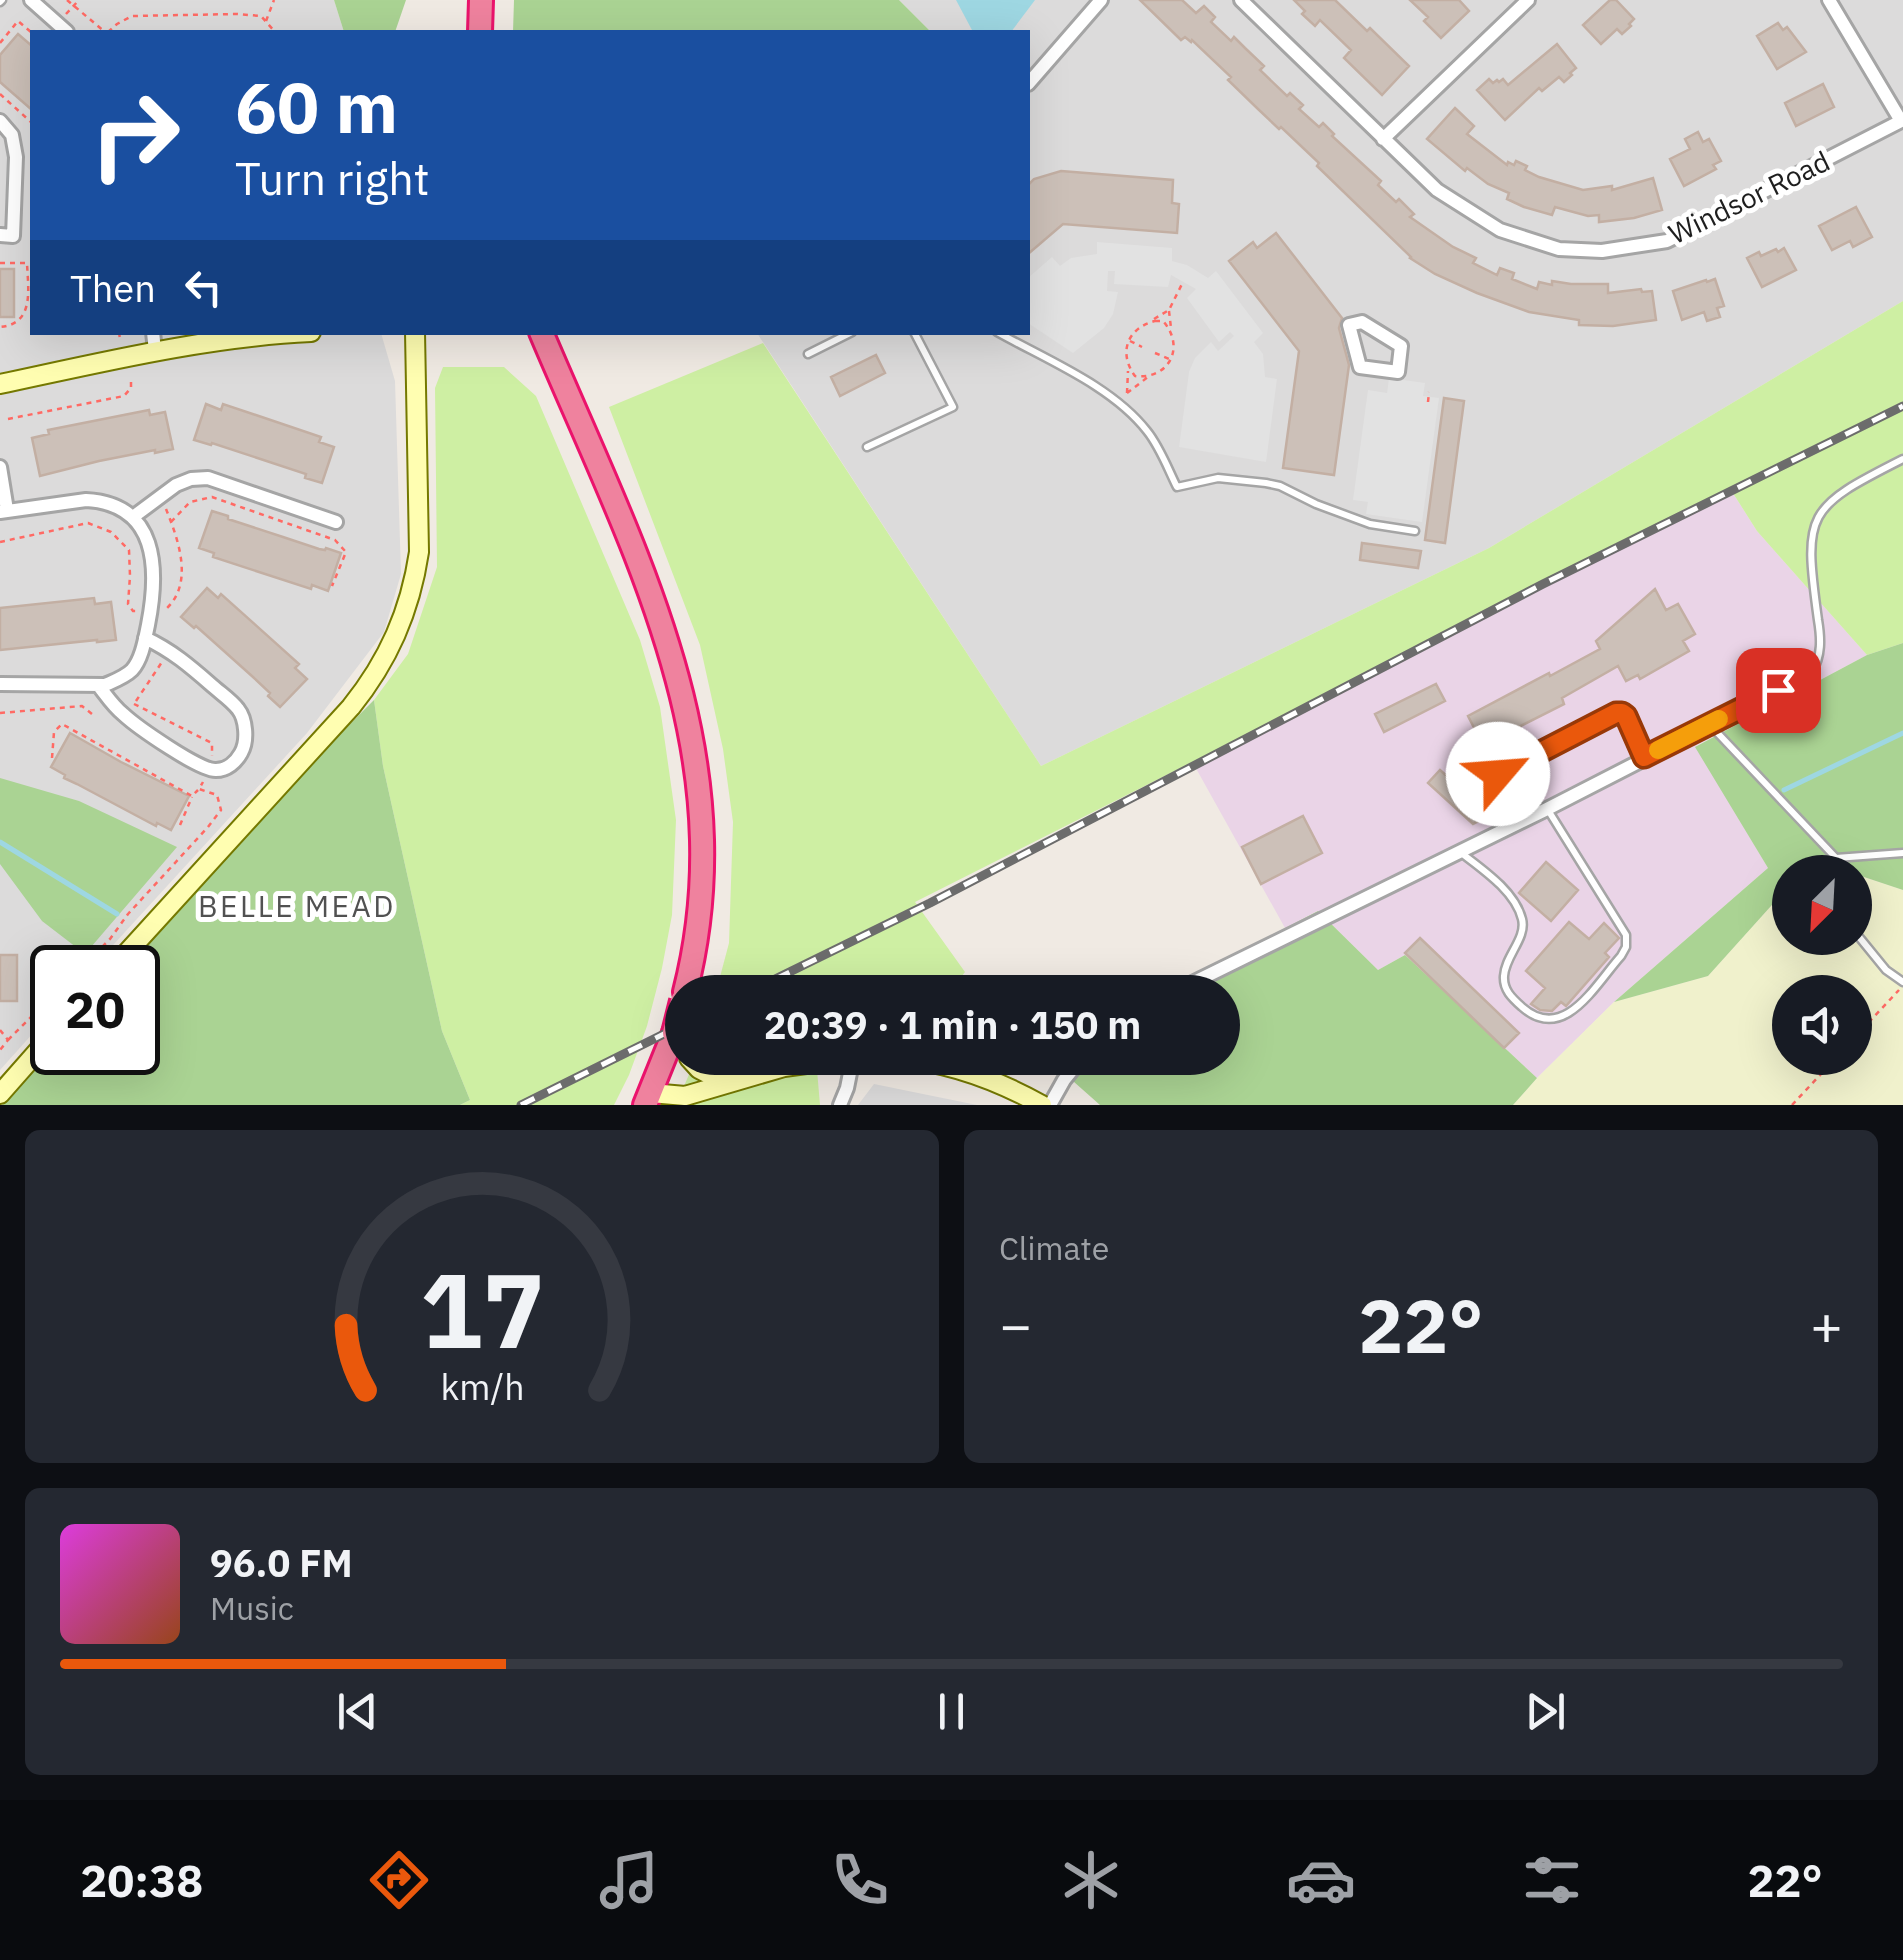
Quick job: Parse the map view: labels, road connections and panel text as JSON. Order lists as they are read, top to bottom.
{
  "streets": {
    "street": ["Windsor Road"]
  },
  "districts": ["BELLE MEAD"],
  "north": "bottom left",
  "page": {
    "turn": ["60 m", "Turn right"],
    "then": "Then",
    "limit": "20",
    "trip": "20:39 · 1 min · 150 m",
    "tile": "Climate",
    "heat": ["−", "22°", "+"],
    "song": ["96.0 FM", "Music"],
    "tabs": ["20:38", "22°"],
    "gauge": ["17", "km/h"]
  }
}
